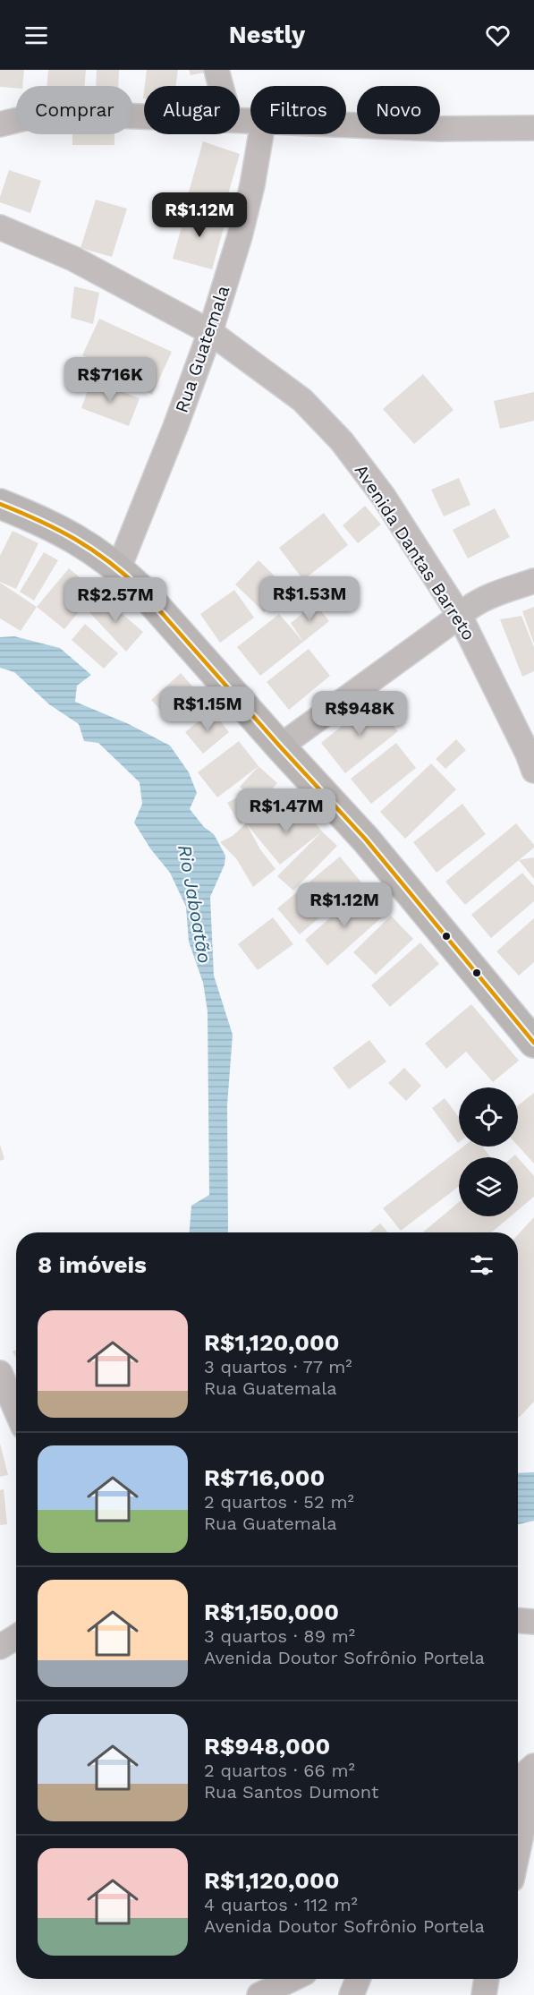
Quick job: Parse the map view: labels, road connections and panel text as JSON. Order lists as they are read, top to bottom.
{
  "streets": {
    "street": ["Rua Guatemala", "Avenida Dantas Barreto"]
  },
  "crossings": [
    ["Rua Guatemala", "Avenida Dantas Barreto"]
  ],
  "water": ["Rio Jaboatão"],
  "page": {
    "header": "Nestly",
    "chip": [
      "Comprar",
      "Alugar",
      "Filtros",
      "Novo"
    ],
    "price": [
      "R$1.12M",
      "R$716K",
      "R$1.53M",
      "R$2.57M",
      "R$1.15M",
      "R$948K",
      "R$1.47M",
      "R$1.12M"
    ],
    "heading": "8 imóveis",
    "list": [
      {
        "name": "R$1,120,000",
        "note": "3 quartos · 77 m² · Rua Guatemala"
      },
      {
        "name": "R$716,000",
        "note": "2 quartos · 52 m² · Rua Guatemala"
      },
      {
        "name": "R$1,150,000",
        "note": "3 quartos · 89 m² · Avenida Doutor Sofrônio Portela"
      },
      {
        "name": "R$948,000",
        "note": "2 quartos · 66 m² · Rua Santos Dumont"
      },
      {
        "name": "R$1,120,000",
        "note": "4 quartos · 112 m² · Avenida Doutor Sofrônio Portela"
      }
    ]
  }
}
